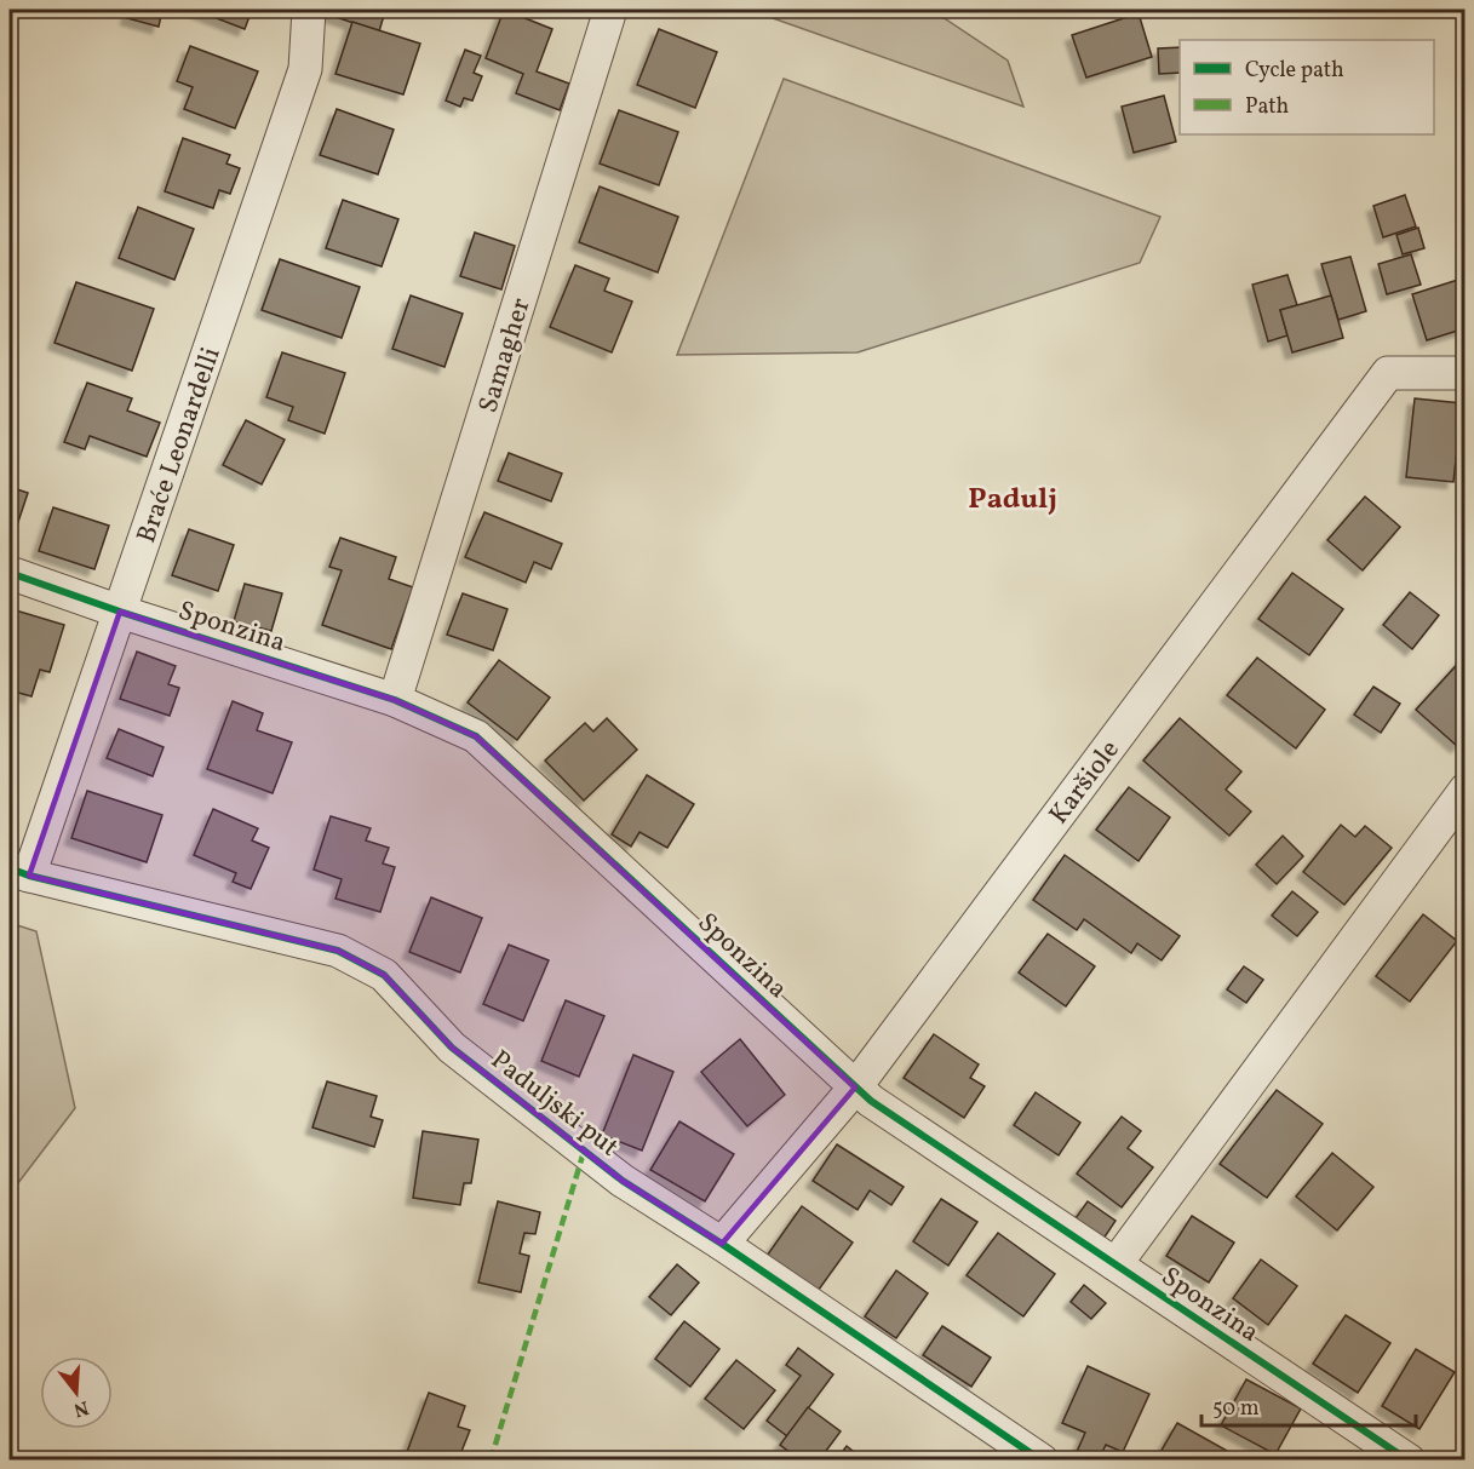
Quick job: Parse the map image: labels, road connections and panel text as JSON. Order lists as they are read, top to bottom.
{
  "streets": {
    "street": [
      "Samagher",
      "Braće Leonardelli",
      "Sponzina",
      "Karšiole",
      "Paduljski put"
    ]
  },
  "crossings": [
    ["Samagher", "Sponzina"],
    ["Braće Leonardelli", "Sponzina"],
    ["Braće Leonardelli", "Paduljski put"],
    ["Sponzina", "Karšiole"],
    ["Karšiole", "Paduljski put"]
  ],
  "districts": ["Padulj"],
  "legend": ["Cycle path", "Path"],
  "scale_bar": "50 m",
  "north": "bottom"
}
